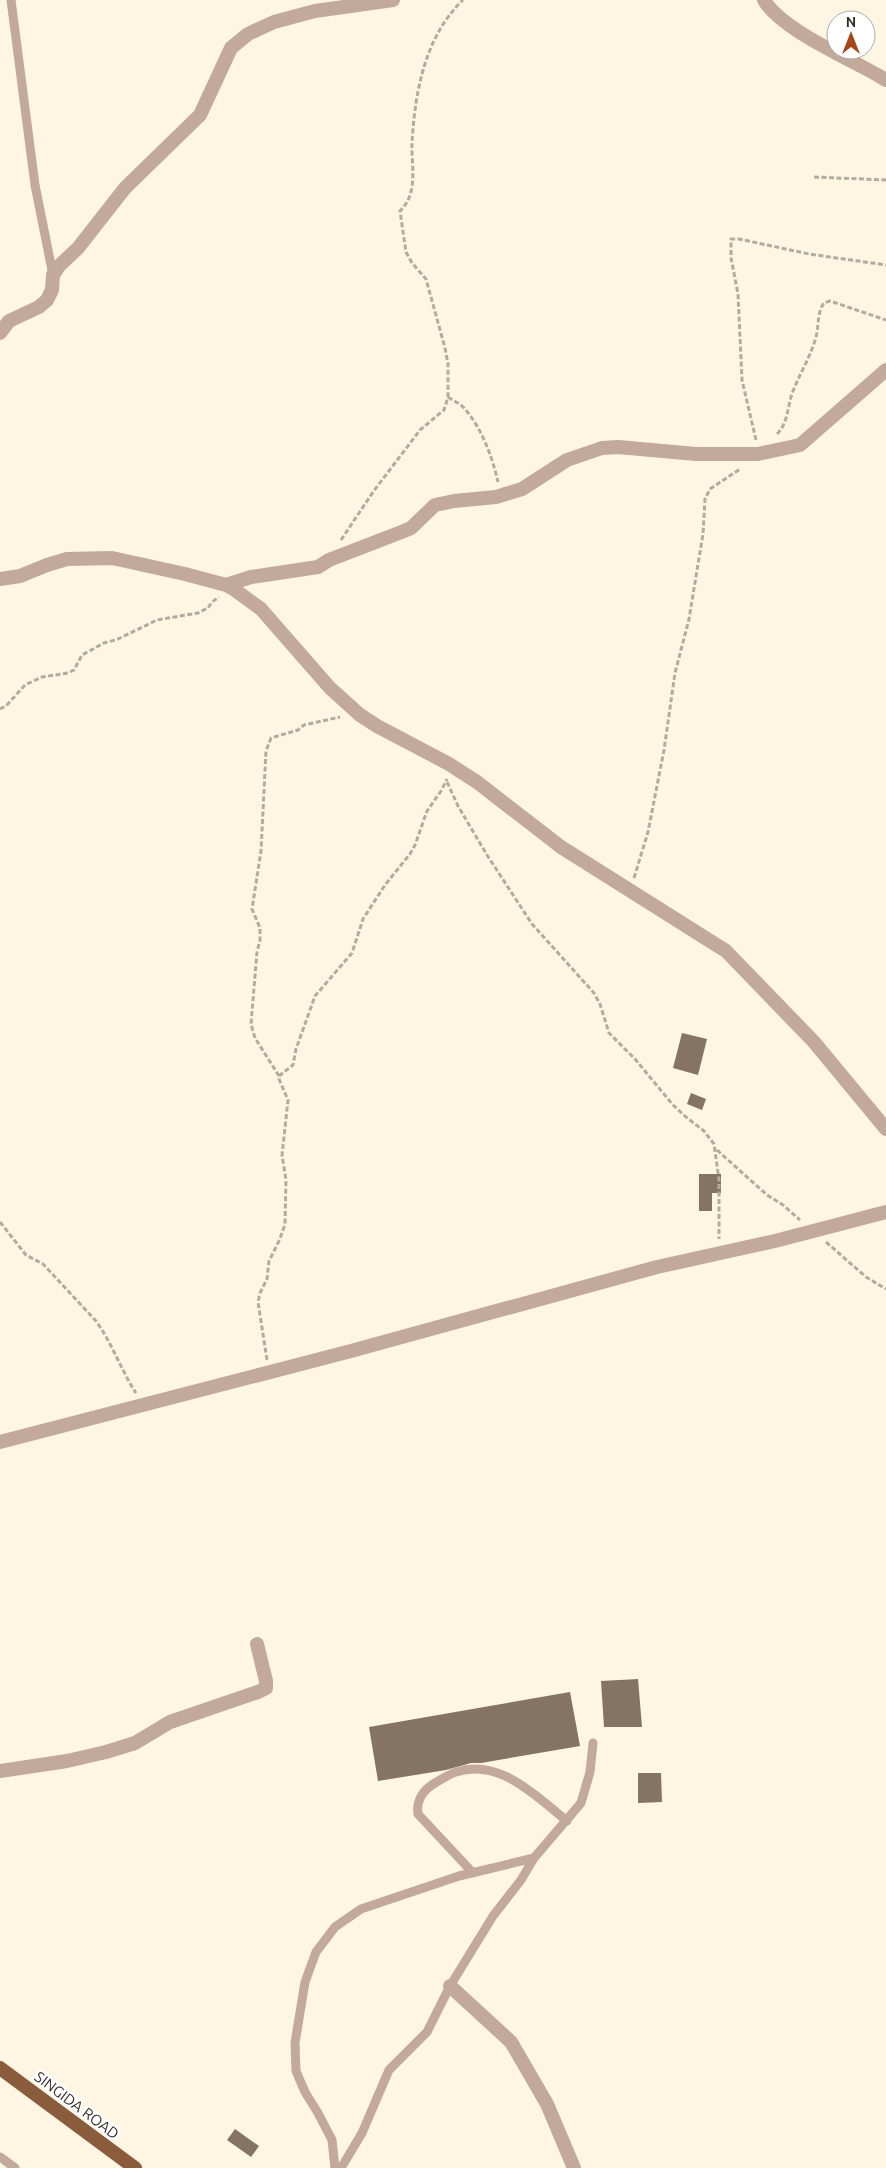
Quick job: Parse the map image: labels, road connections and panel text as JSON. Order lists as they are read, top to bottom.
{
  "streets": {
    "highway": ["SINGIDA ROAD"]
  },
  "north": "top"
}
